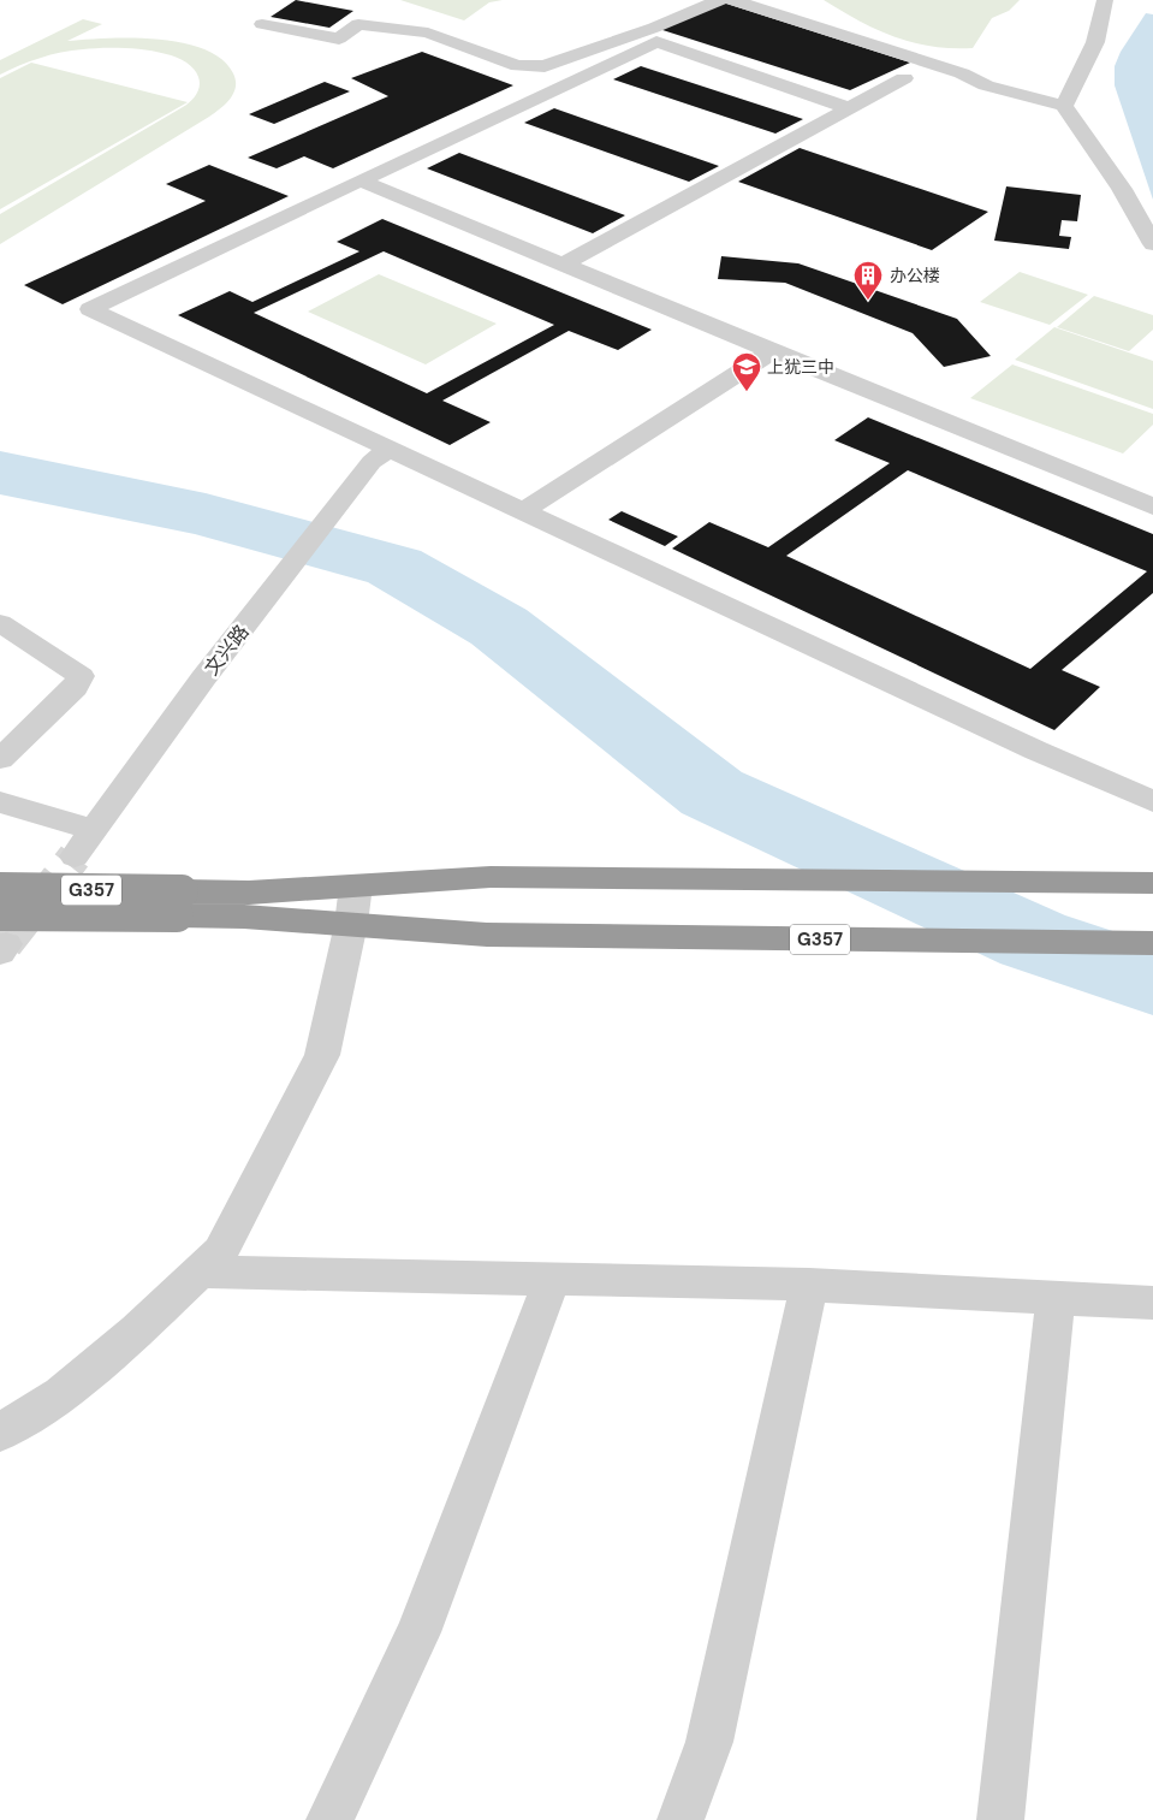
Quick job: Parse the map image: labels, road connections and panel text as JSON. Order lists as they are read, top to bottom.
{
  "streets": {
    "highway": ["G357"],
    "street": ["文兴路"]
  },
  "places": {
    "building": ["办公楼"],
    "school or university": ["上犹三中"]
  }
}
